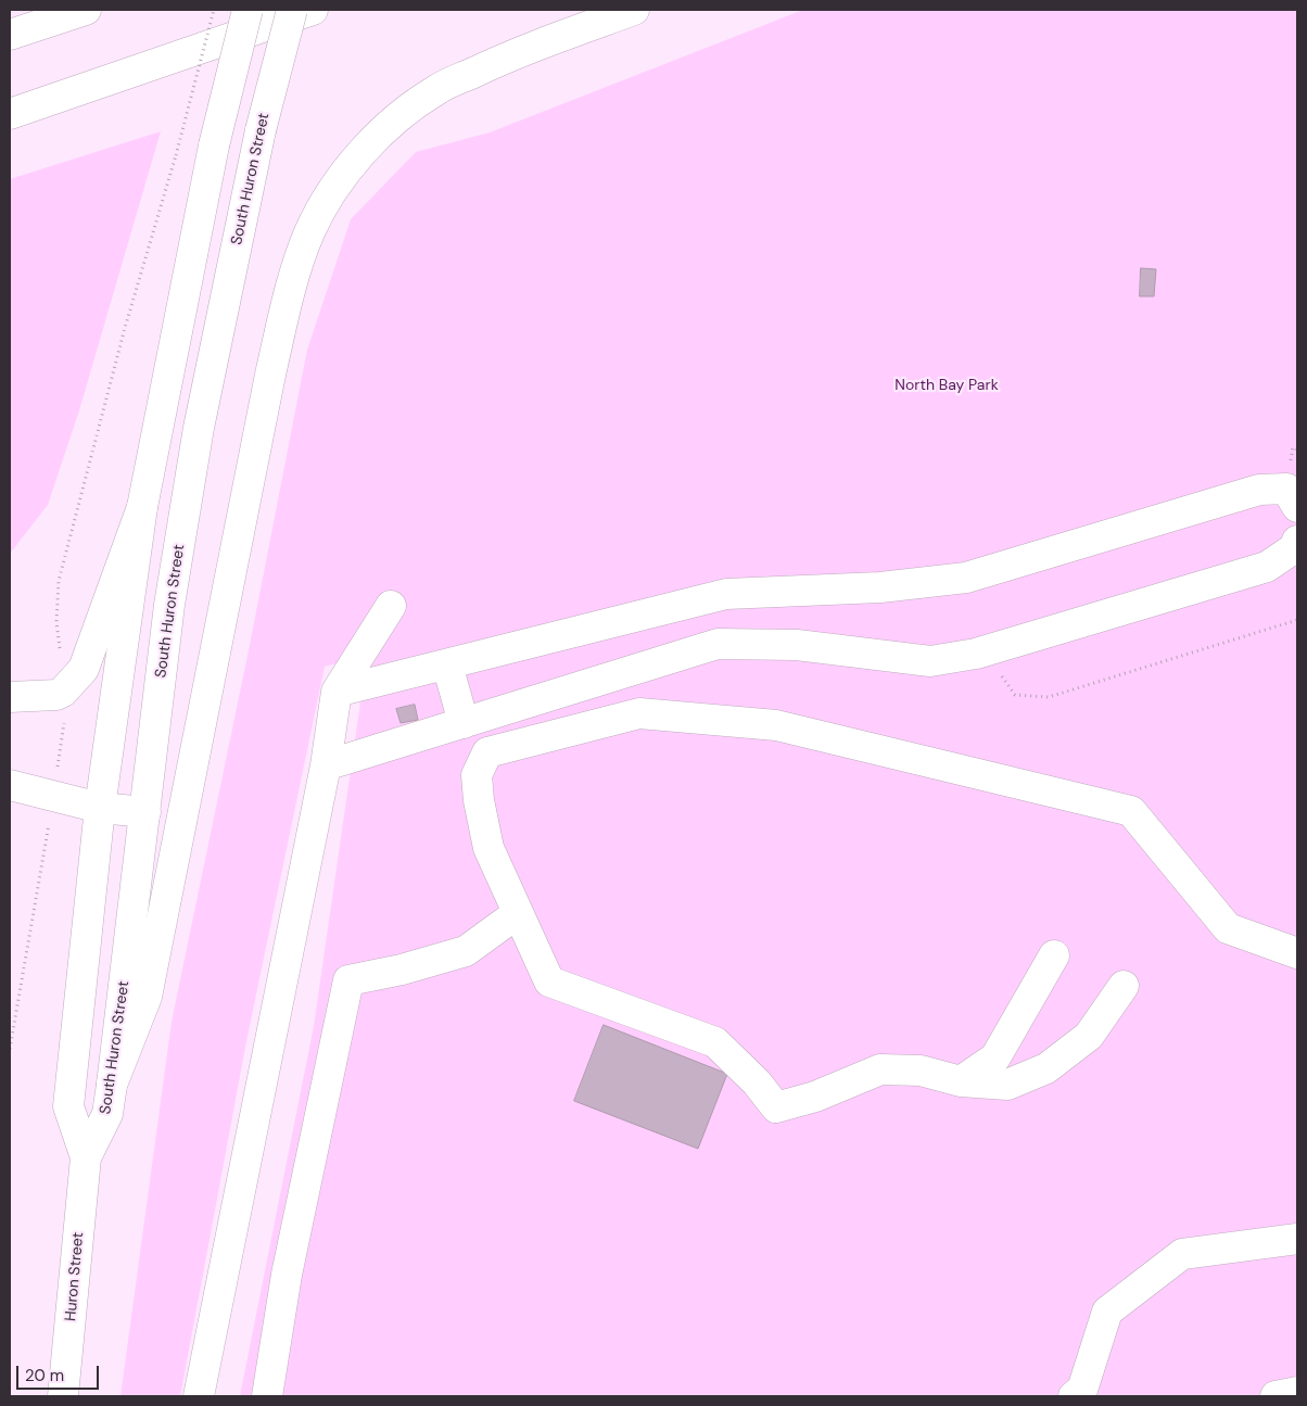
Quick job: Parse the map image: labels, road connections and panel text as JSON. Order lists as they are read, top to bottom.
{
  "streets": {
    "main road": ["South Huron Street", "Huron Street"]
  },
  "crossings": [
    ["South Huron Street", "Huron Street"]
  ],
  "parks": ["North Bay Park"],
  "scale_bar": "20 m"
}
